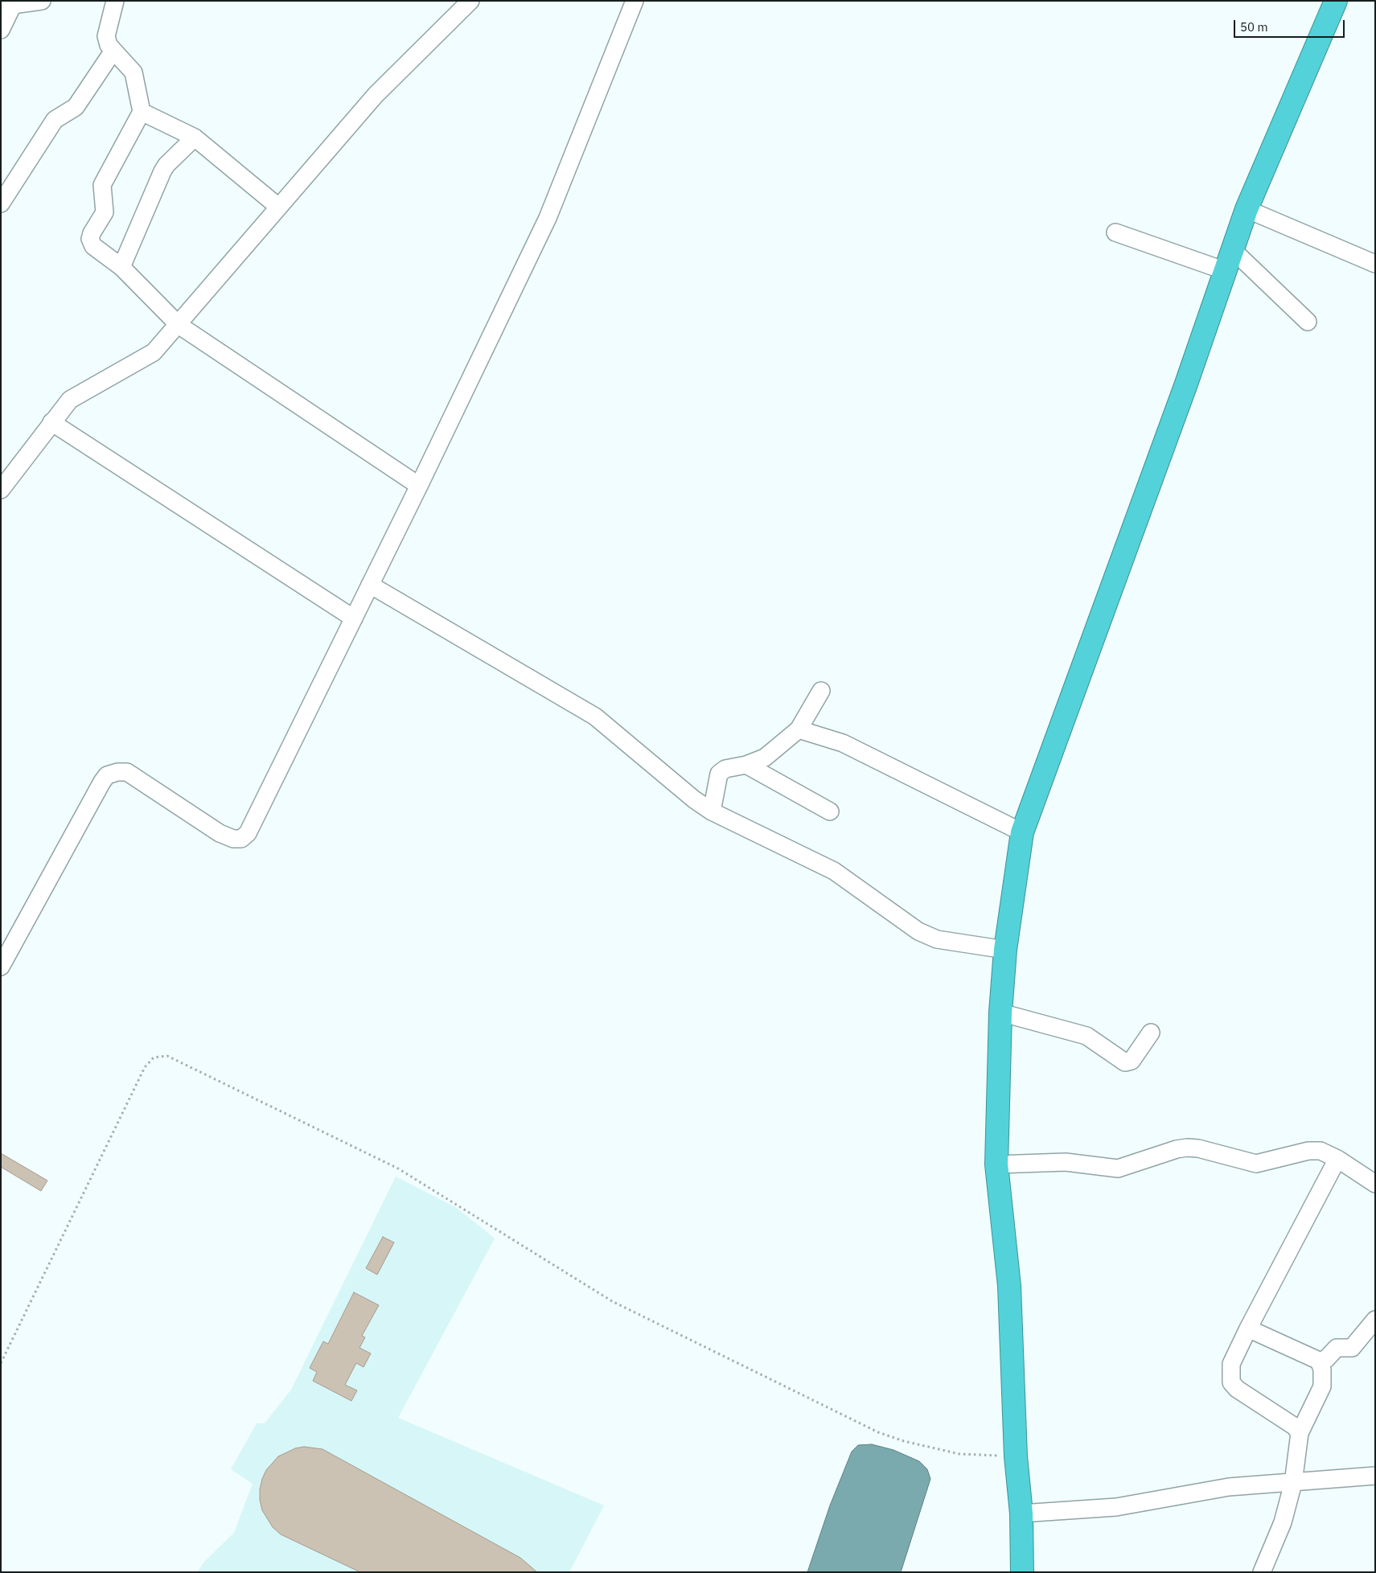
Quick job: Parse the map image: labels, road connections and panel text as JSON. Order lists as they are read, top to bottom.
{
  "scale_bar": "50 m"
}
